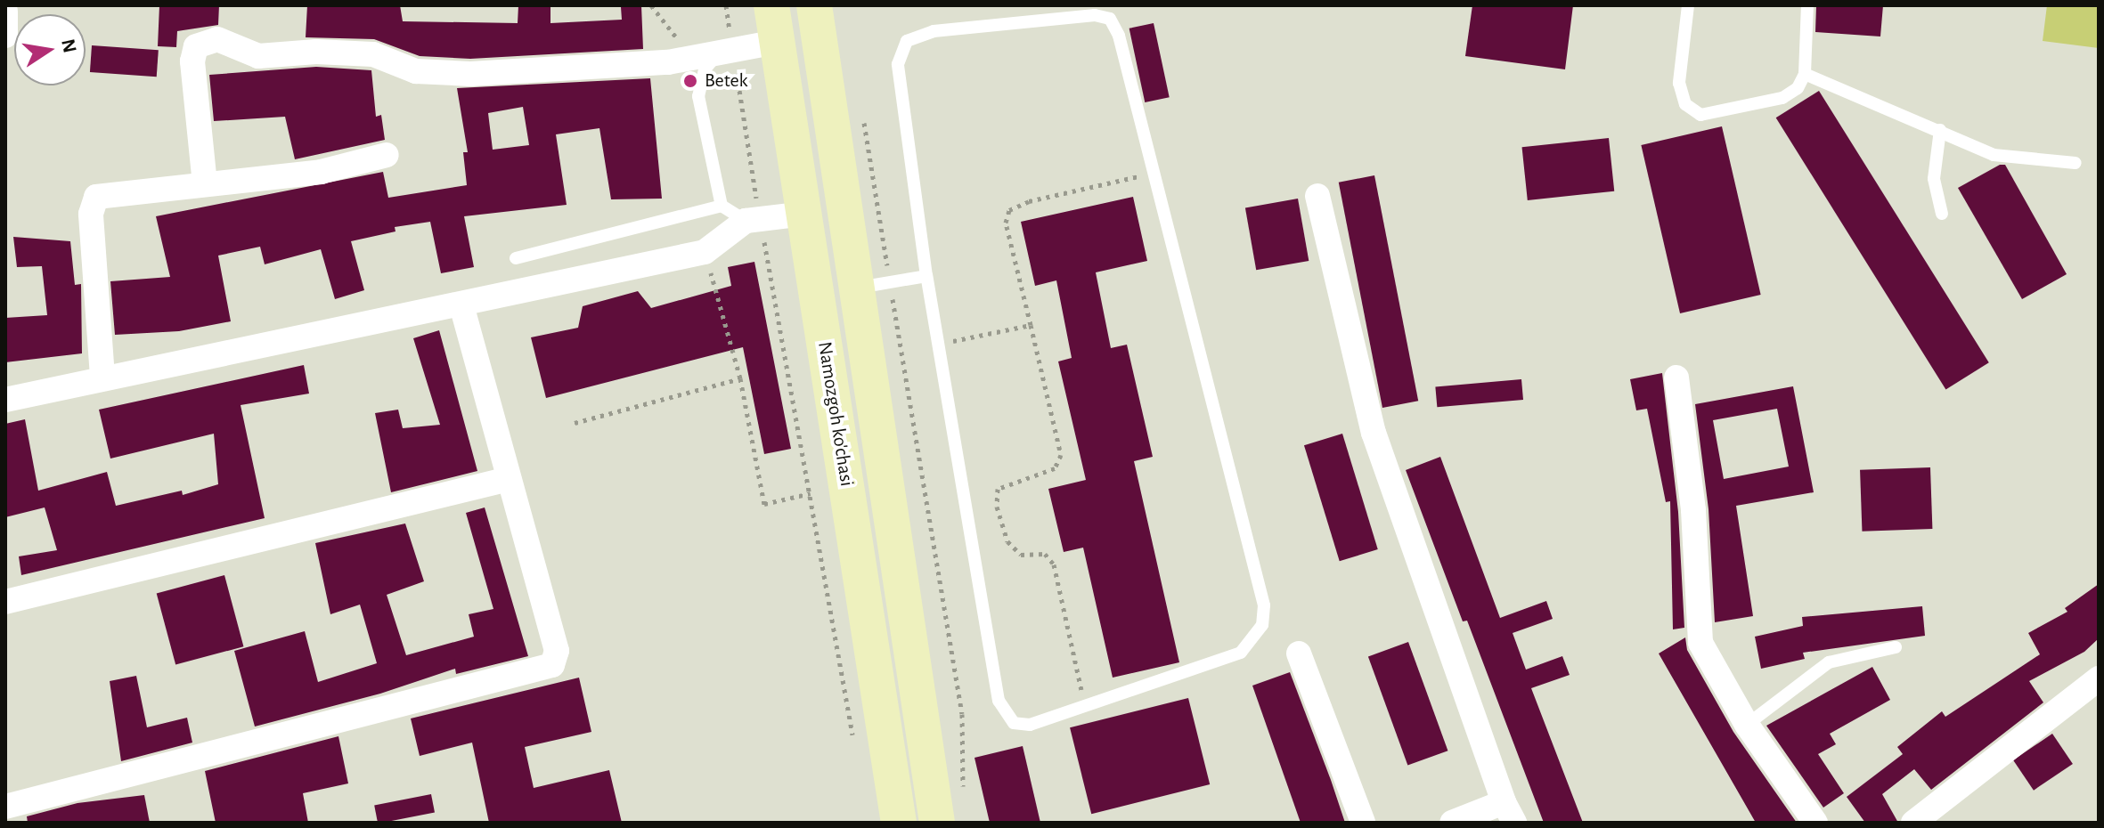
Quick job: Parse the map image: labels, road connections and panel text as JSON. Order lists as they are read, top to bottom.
{
  "streets": {
    "main road": ["Namozgoh ko'chasi"]
  },
  "places": ["Betek"],
  "north": "right"
}
